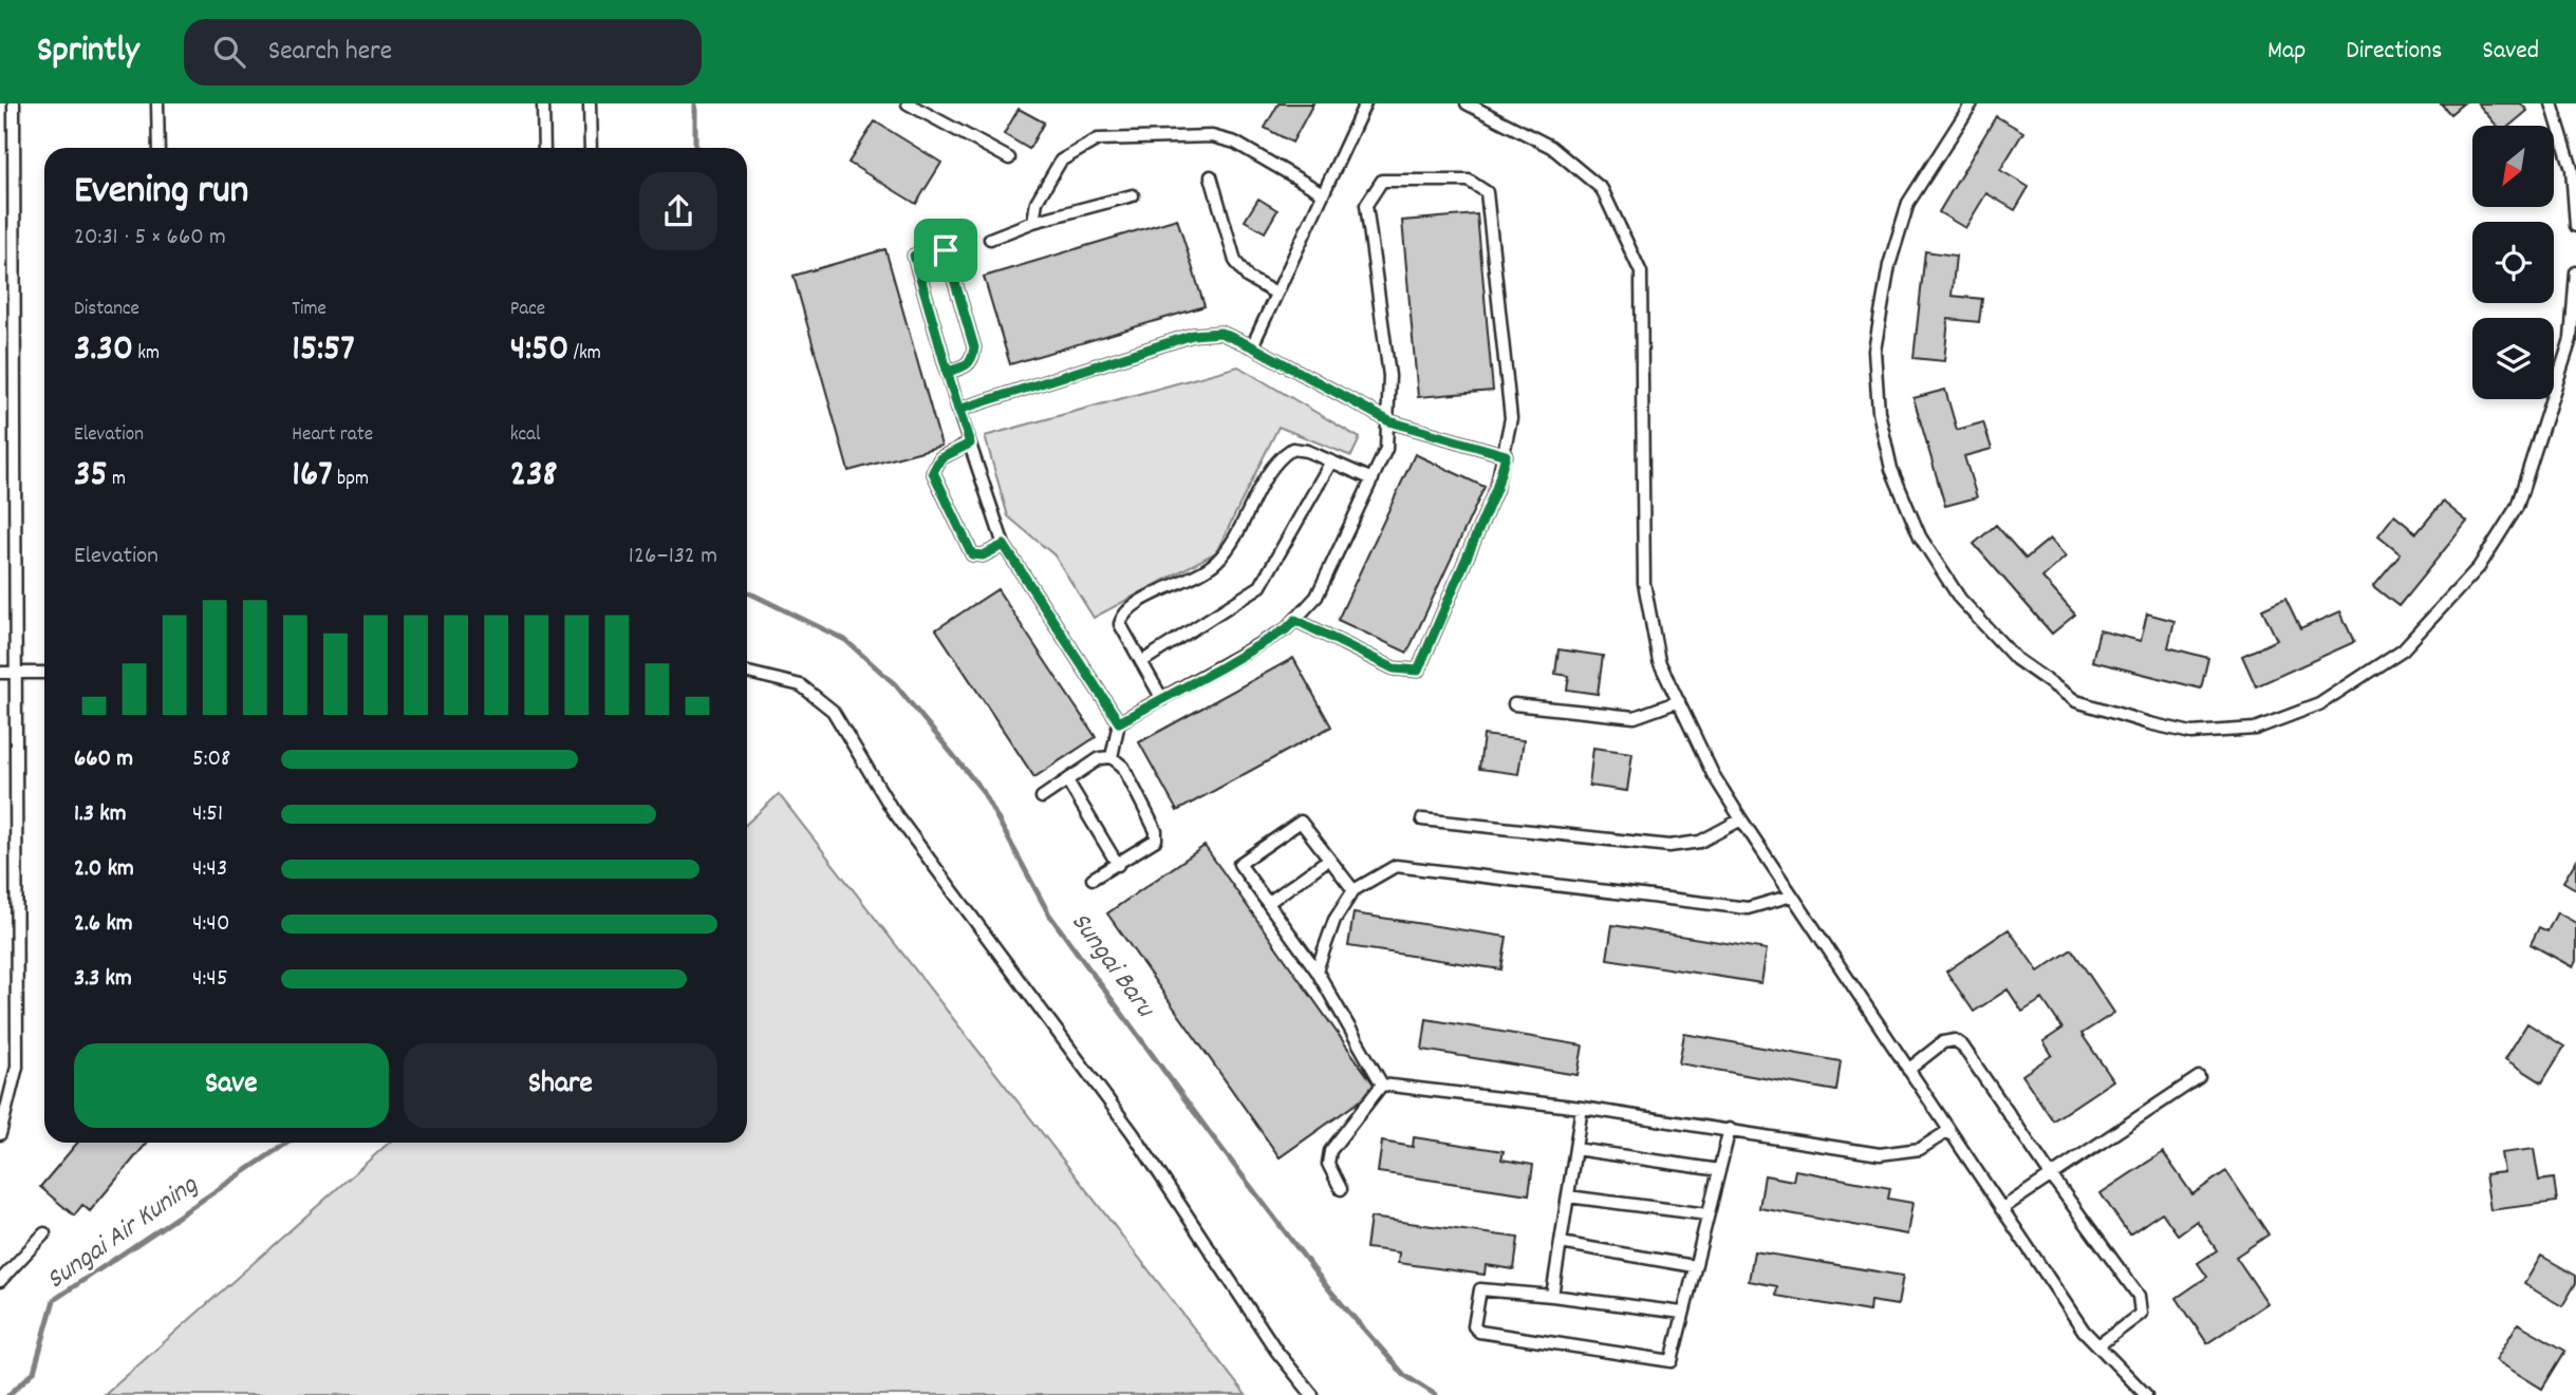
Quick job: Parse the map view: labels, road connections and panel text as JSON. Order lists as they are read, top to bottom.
{
  "water": ["Sungai Baru", "Sungai Air Kuning"],
  "north": "bottom left",
  "page": {
    "header": "Sprintly",
    "search": "Search here",
    "nav": ["Map", "Directions", "Saved"],
    "heading": ["Evening run", "20:31 · 5 × 660 m"],
    "stats": [
      ["Distance", "3.30 km"],
      ["Time", "15:57"],
      ["Pace", "4:50 /km"],
      ["Elevation", "35 m"],
      ["Heart rate", "167 bpm"],
      ["kcal", "238"]
    ],
    "chart": ["Elevation", "126–132 m"],
    "list": [
      {
        "name": "660 m",
        "note": "5:08"
      },
      {
        "name": "1.3 km",
        "note": "4:51"
      },
      {
        "name": "2.0 km",
        "note": "4:43"
      },
      {
        "name": "2.6 km",
        "note": "4:40"
      },
      {
        "name": "3.3 km",
        "note": "4:45"
      }
    ],
    "buttons": ["Save", "Share"]
  }
}
